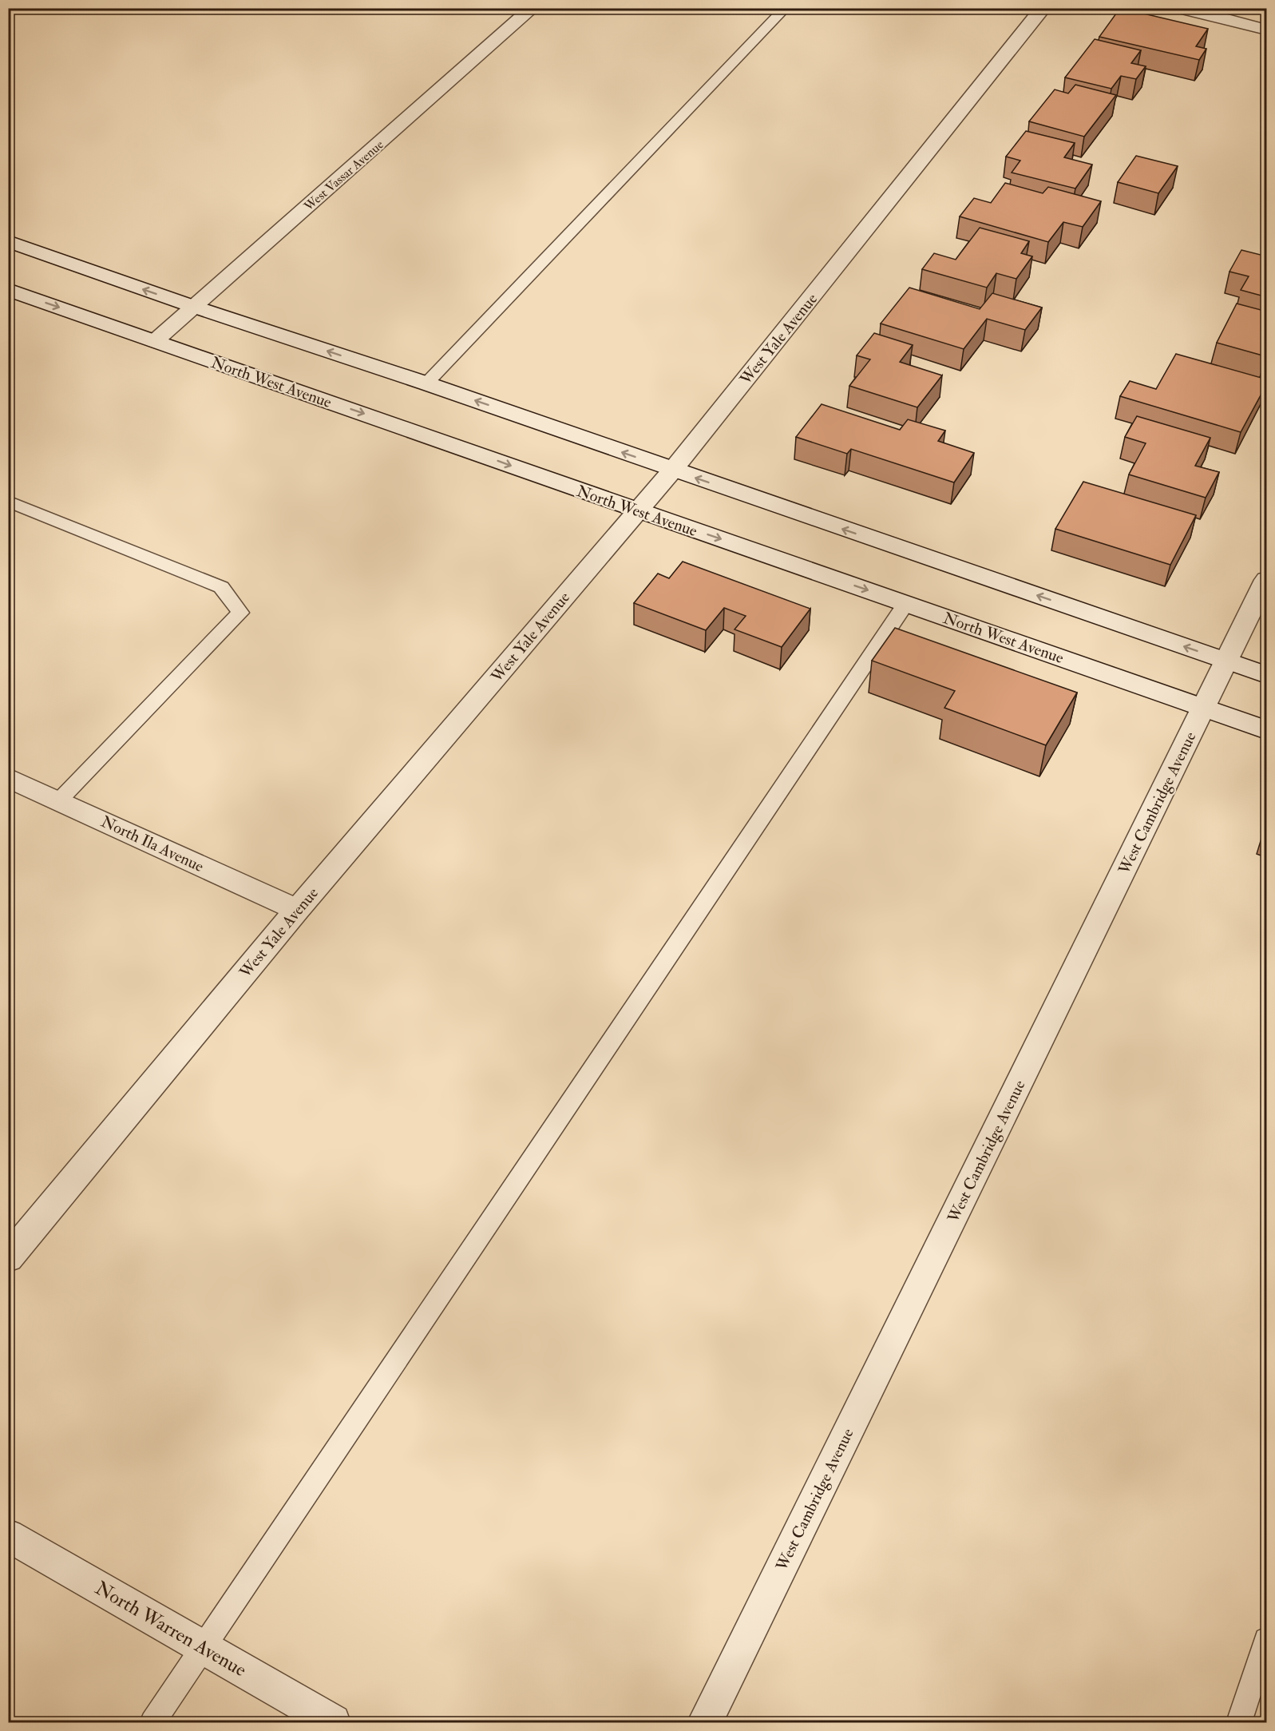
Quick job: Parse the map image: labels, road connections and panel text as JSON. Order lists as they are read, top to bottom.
{
  "streets": {
    "street": [
      "West Vassar Avenue",
      "West Yale Avenue",
      "North West Avenue",
      "West Cambridge Avenue",
      "North Ila Avenue",
      "North Warren Avenue"
    ]
  },
  "crossings": [
    ["West Vassar Avenue", "North West Avenue"],
    ["West Yale Avenue", "North West Avenue"],
    ["West Yale Avenue", "North Ila Avenue"],
    ["North West Avenue", "West Cambridge Avenue"]
  ]
}
